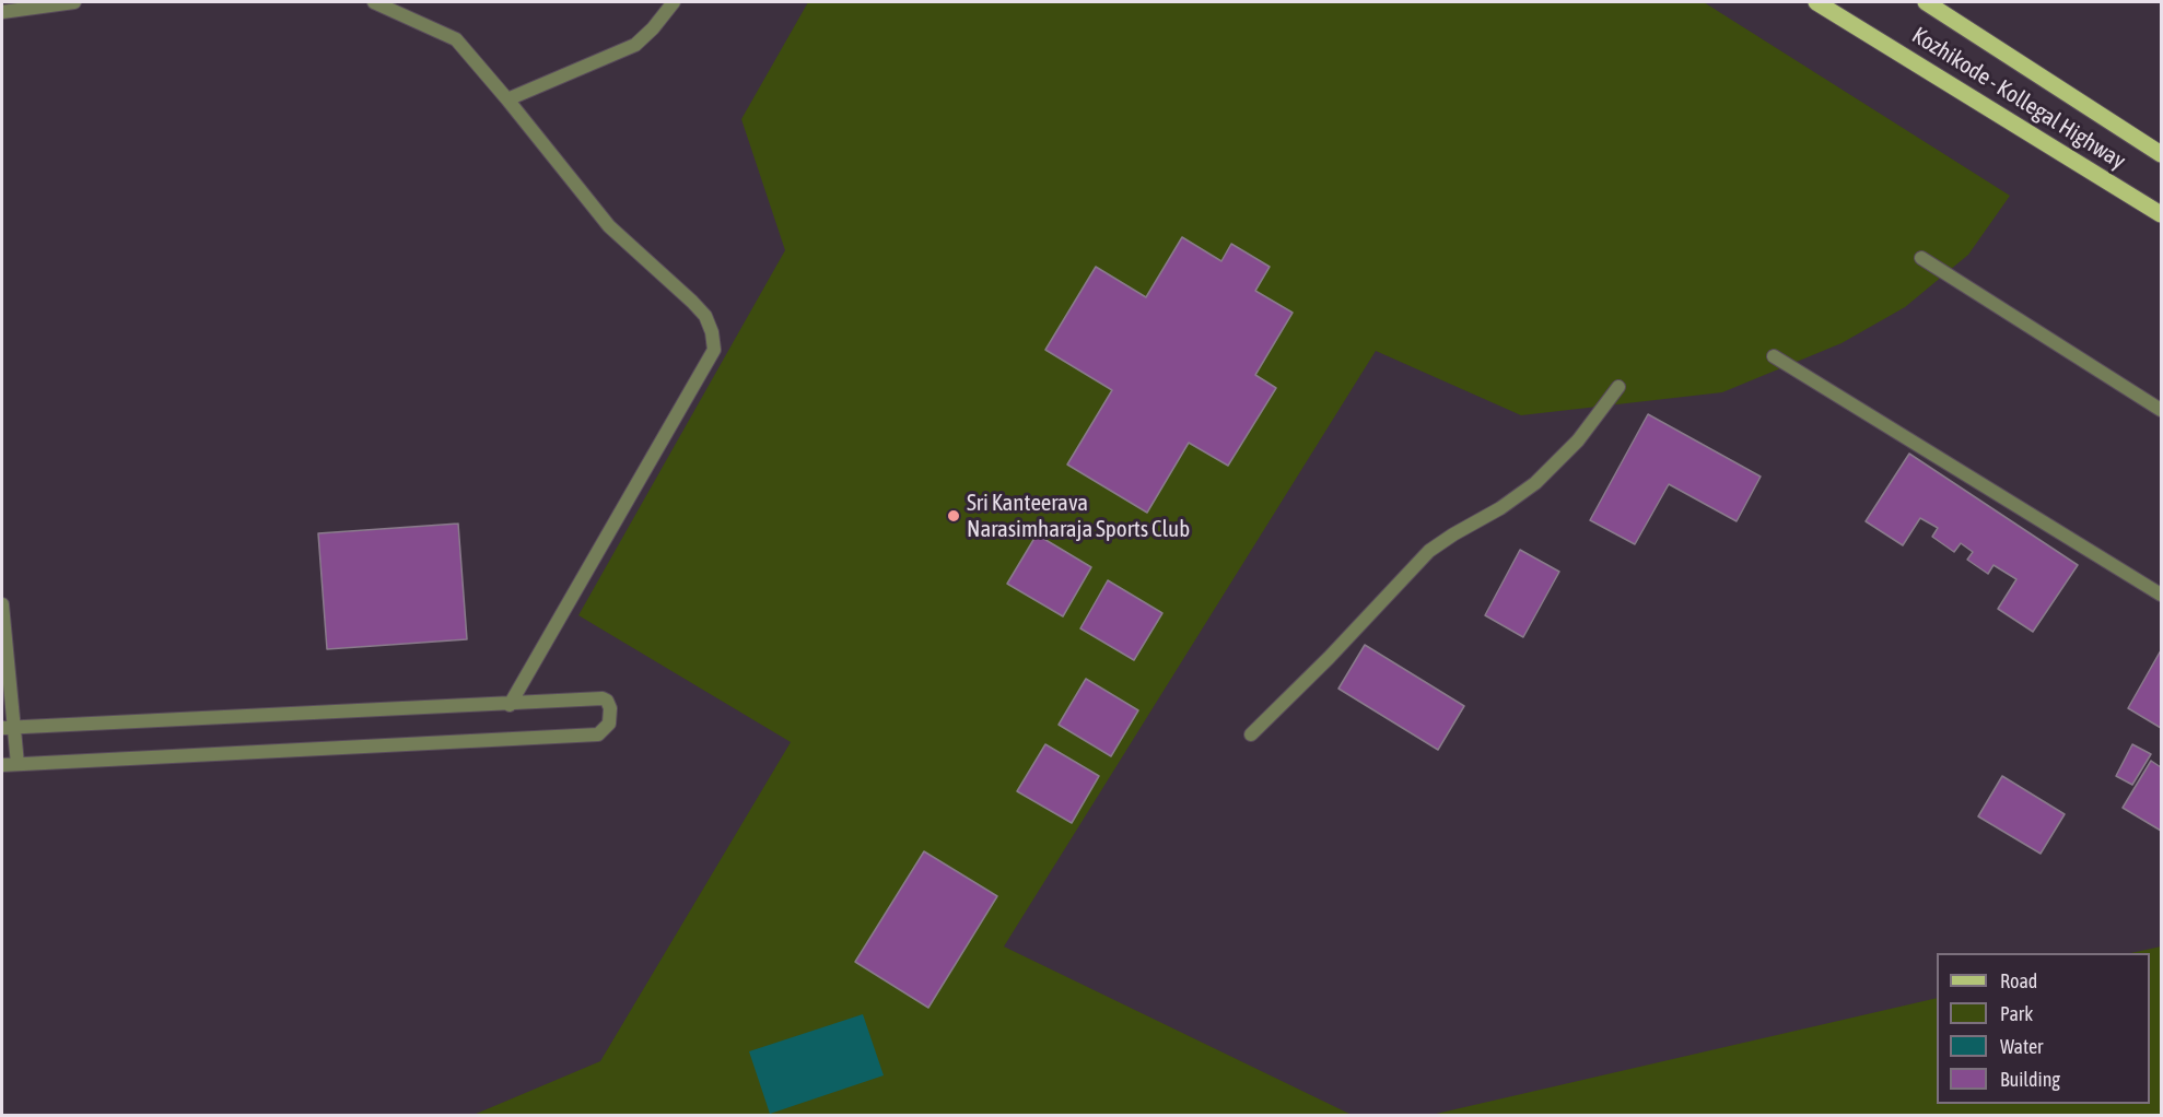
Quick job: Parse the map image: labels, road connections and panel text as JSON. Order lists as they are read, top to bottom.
{
  "streets": {
    "main road": ["Kozhikode - Kollegal Highway"]
  },
  "places": ["Sri Kanteerava Narasimharaja Sports Club"],
  "legend": [
    "Road",
    "Park",
    "Water",
    "Building"
  ]
}
